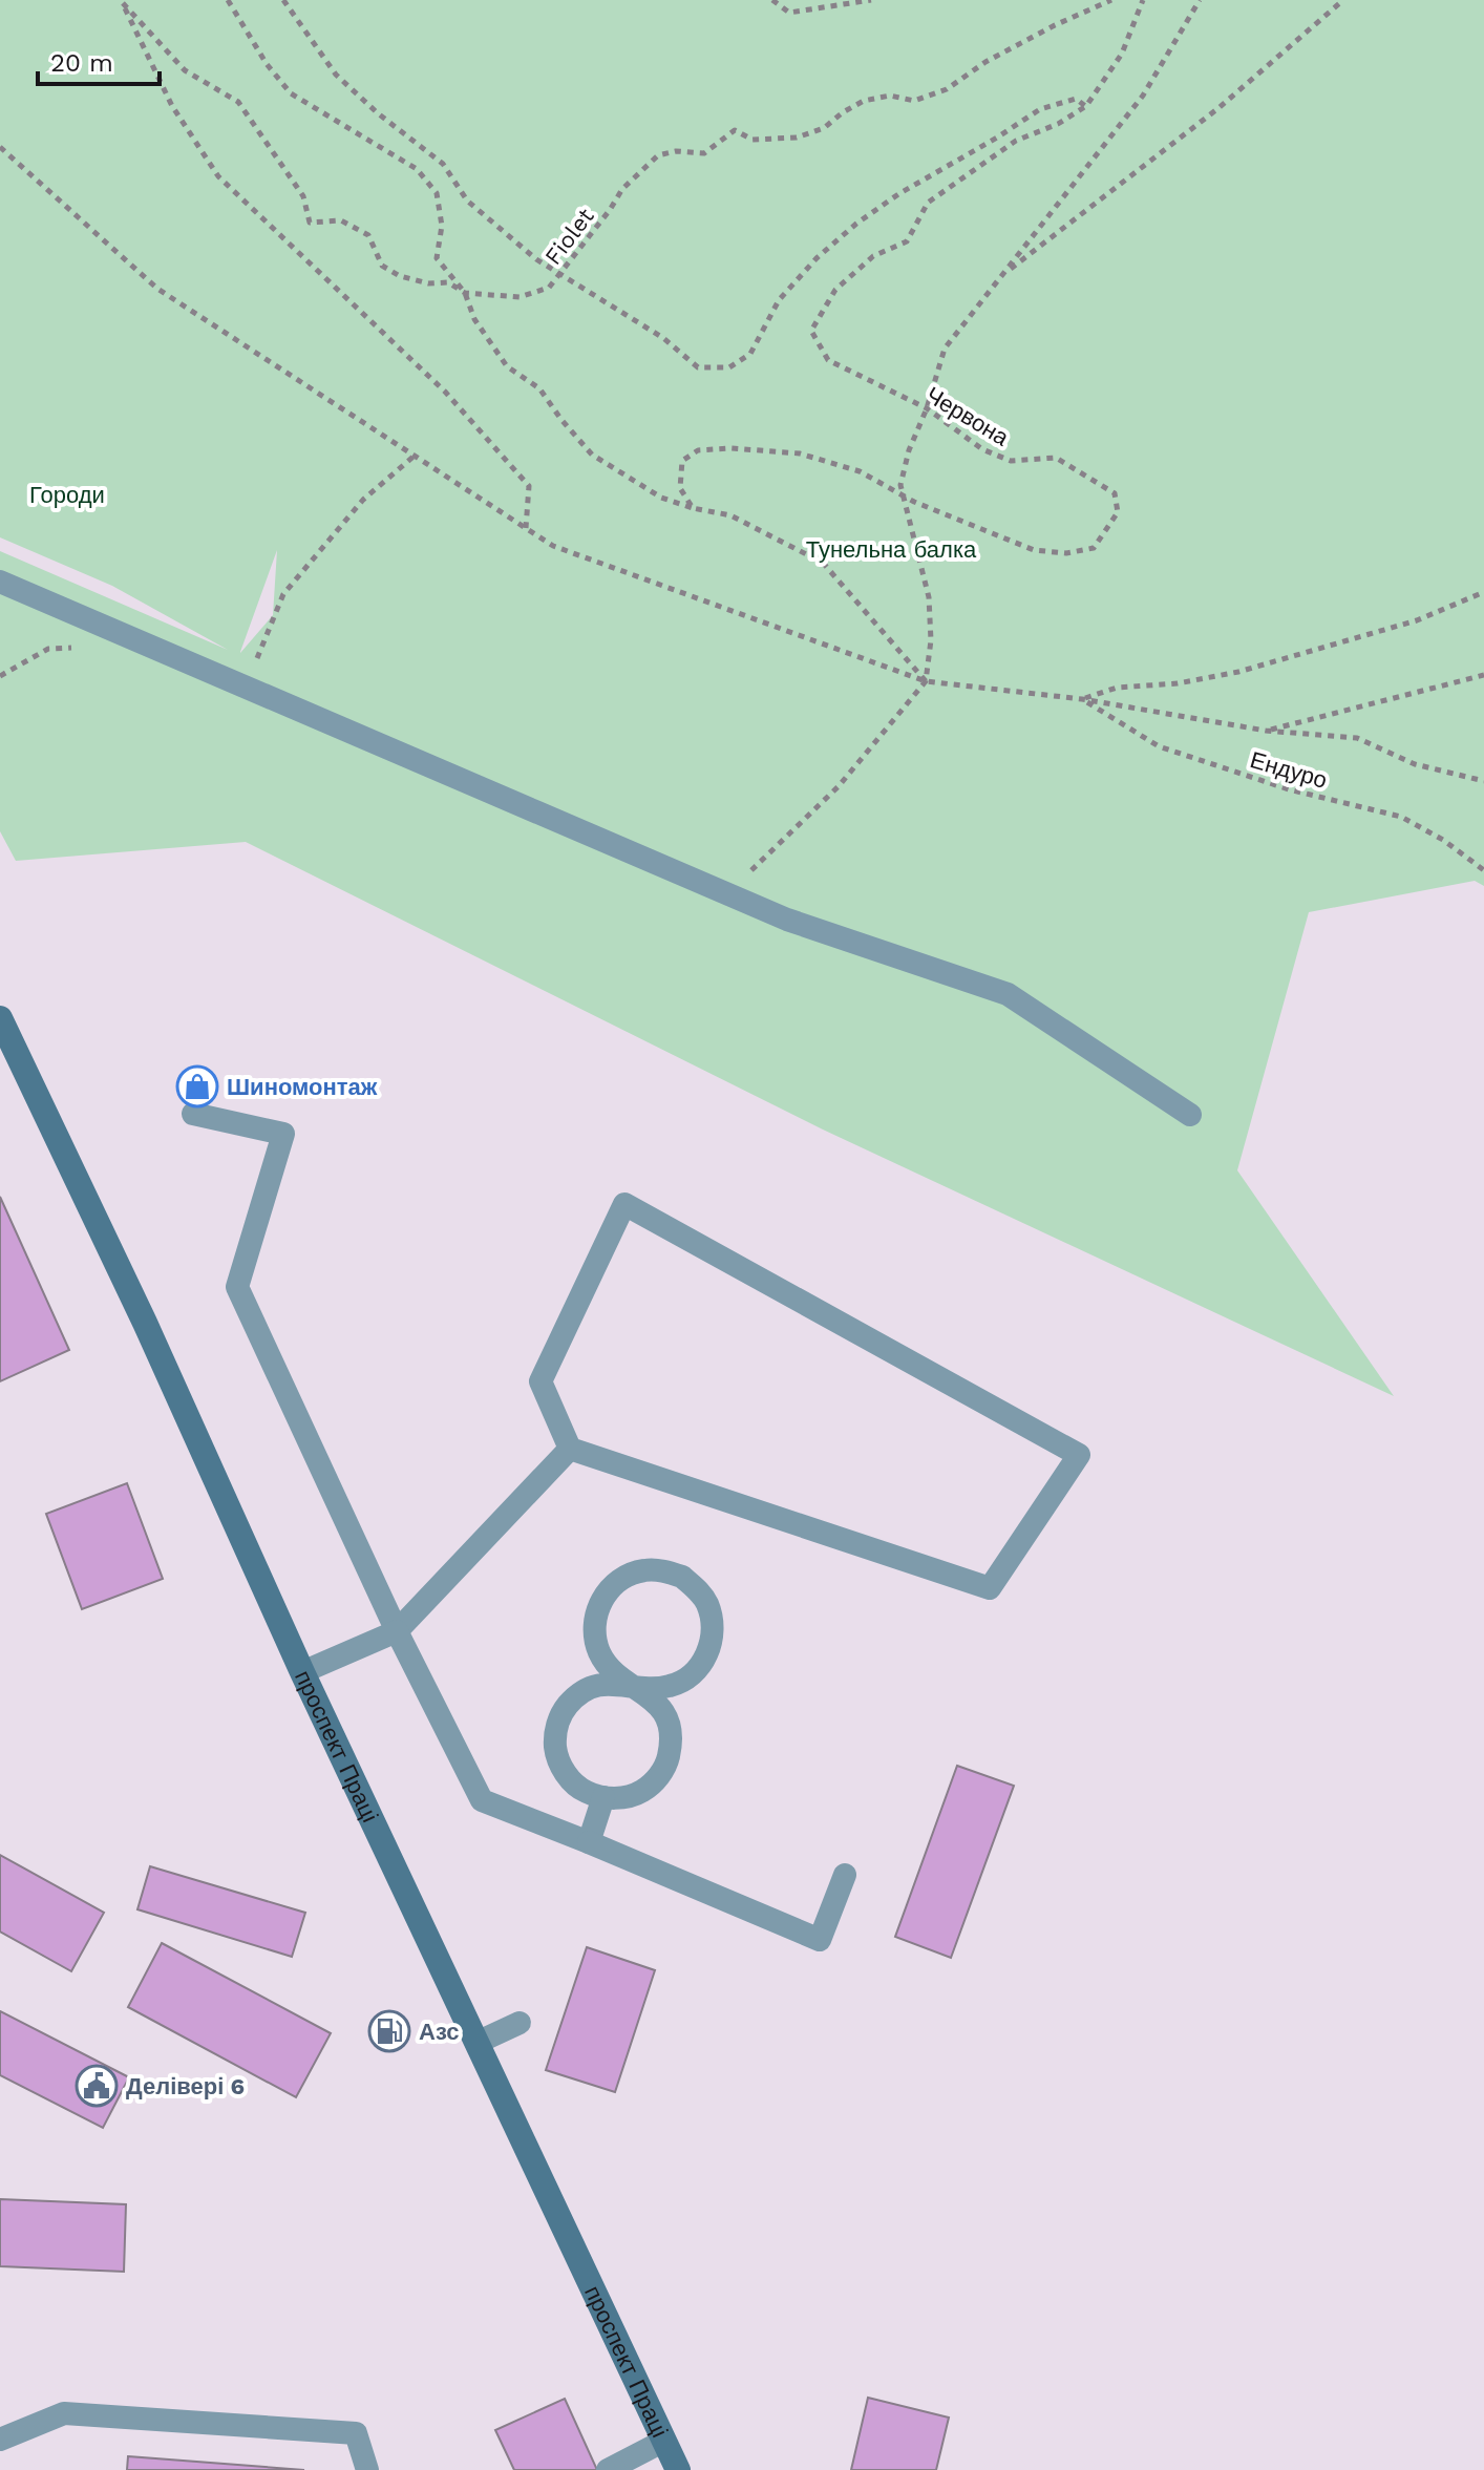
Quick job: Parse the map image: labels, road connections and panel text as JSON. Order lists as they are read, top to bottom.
{
  "streets": {
    "street": ["проспект Праці"],
    "path": ["Fiolet", "Червона", "Ендуро"]
  },
  "parks": ["Городи", "Тунельна балка"],
  "places": {
    "shop": ["Шиномонтаж"],
    "fuel station": ["Азс"],
    "public building": ["Делівері 6"]
  },
  "scale_bar": "20 m"
}
